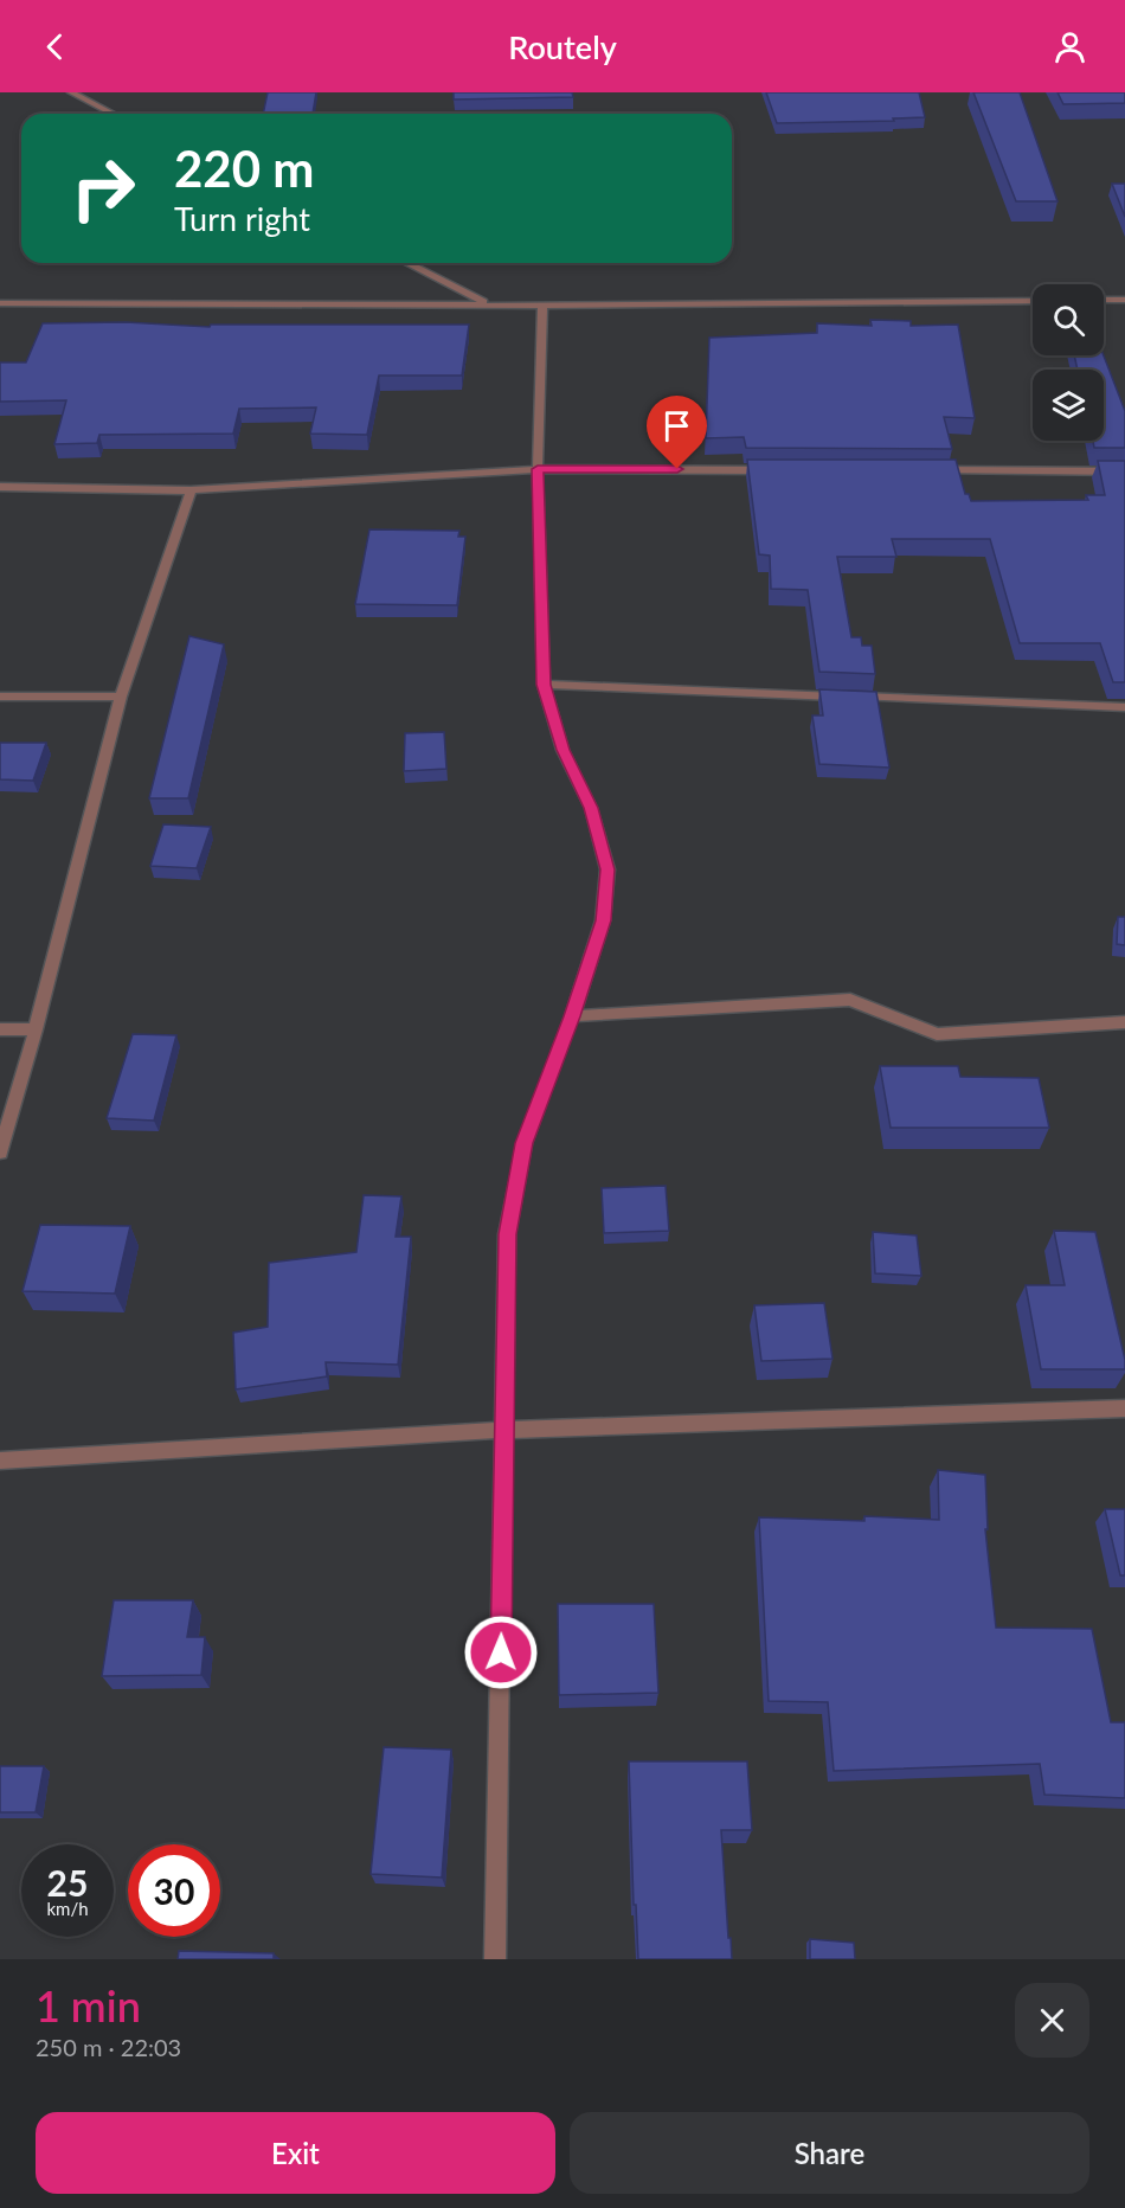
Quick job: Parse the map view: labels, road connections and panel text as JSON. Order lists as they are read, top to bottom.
{
  "page": {
    "header": "Routely",
    "turn": ["220 m", "Turn right"],
    "speed": "25 km/h",
    "limit": "30",
    "heading": ["1 min", "250 m · 22:03"],
    "buttons": ["Exit", "Share"]
  }
}
